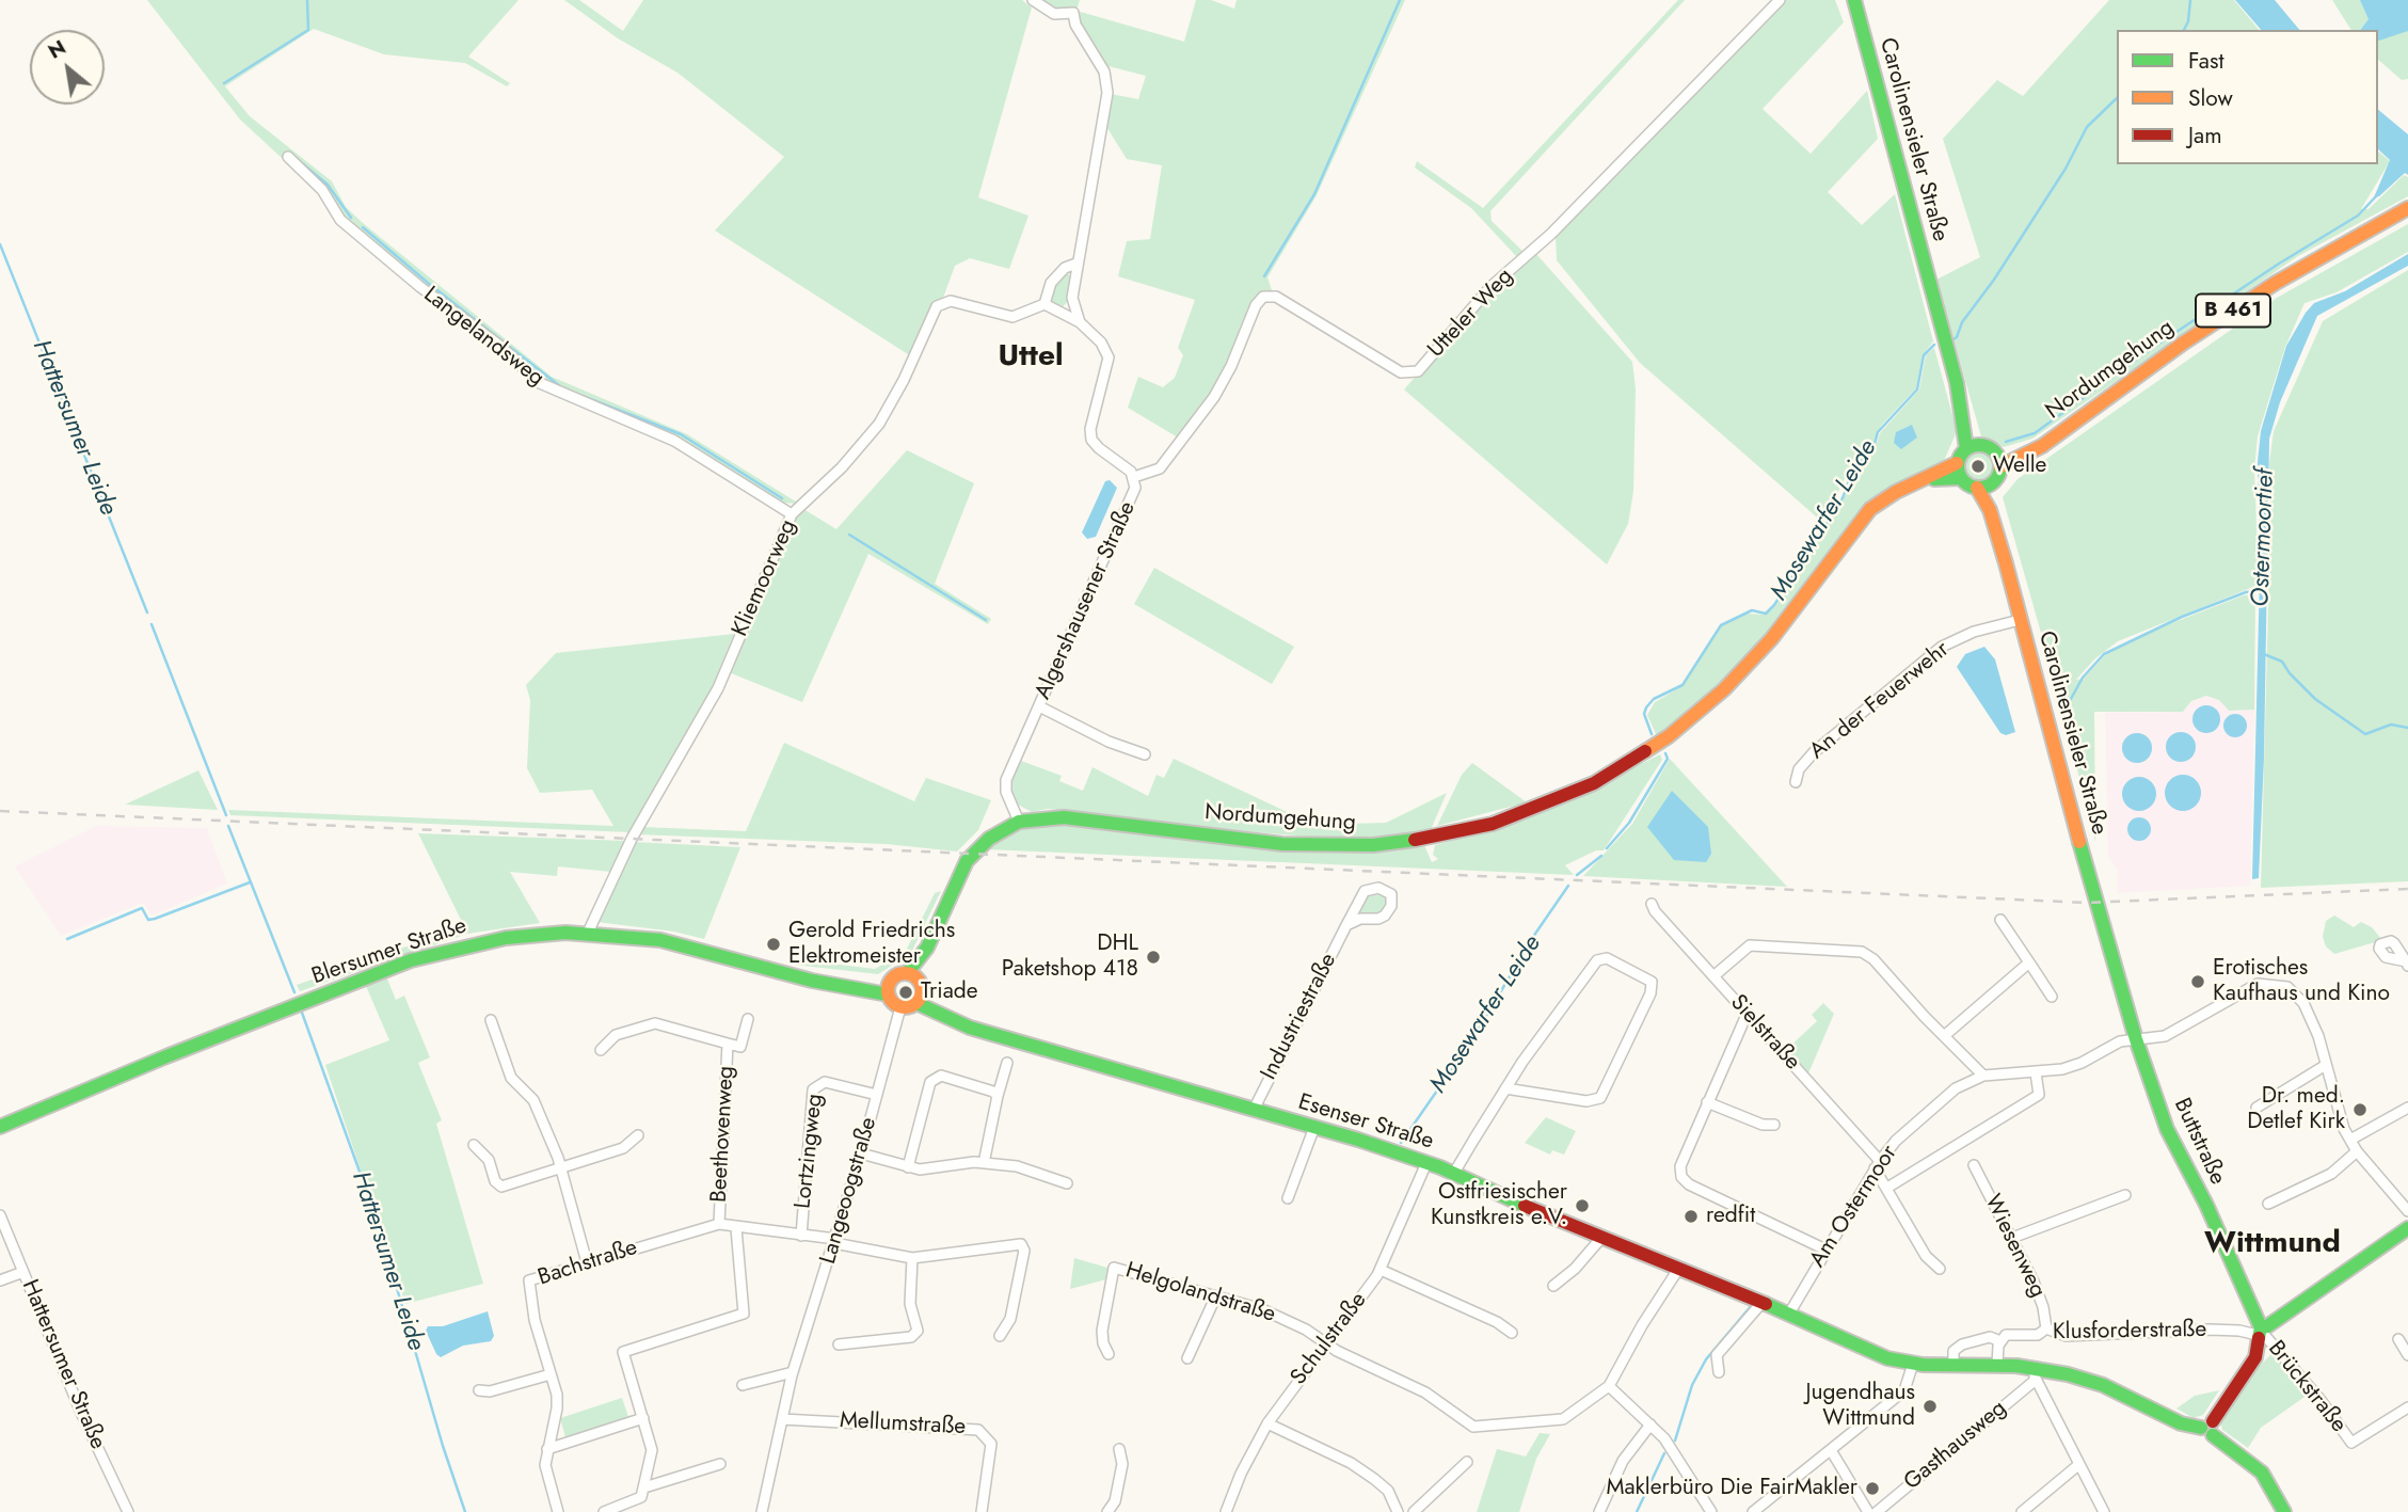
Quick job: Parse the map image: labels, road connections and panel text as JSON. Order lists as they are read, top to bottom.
{
  "streets": {
    "main road": [
      "Carolinensieler Straße",
      "B 461",
      "Nordumgehung",
      "Blersumer Straße",
      "Esenser Straße",
      "Buttstraße"
    ],
    "street": [
      "Utteler Weg",
      "Langelandsweg",
      "Kliemoorweg",
      "Algershausener Straße",
      "An der Feuerwehr",
      "Industriestraße",
      "Sielstraße",
      "Beethovenweg",
      "Lortzingweg",
      "Langeoogstraße",
      "Am Ostermoor",
      "Wiesenweg",
      "Bachstraße",
      "Helgolandstraße",
      "Klusforderstraße",
      "Schulstraße",
      "Hattersumer Straße",
      "Brückstraße",
      "Mellumstraße",
      "Gasthausweg"
    ]
  },
  "crossings": [
    ["Carolinensieler Straße", "Nordumgehung"],
    ["Carolinensieler Straße", "An der Feuerwehr"],
    ["Carolinensieler Straße", "Buttstraße"],
    ["Utteler Weg", "Algershausener Straße"],
    ["Langelandsweg", "Kliemoorweg"],
    ["Nordumgehung", "Algershausener Straße"],
    ["Kliemoorweg", "Blersumer Straße"],
    ["Industriestraße", "Esenser Straße"],
    ["Sielstraße", "Am Ostermoor"],
    ["Esenser Straße", "Am Ostermoor"],
    ["Esenser Straße", "Klusforderstraße"],
    ["Esenser Straße", "Schulstraße"],
    ["Esenser Straße", "Gasthausweg"],
    ["Beethovenweg", "Bachstraße"],
    ["Buttstraße", "Am Ostermoor"],
    ["Buttstraße", "Klusforderstraße"],
    ["Buttstraße", "Brückstraße"],
    ["Lortzingweg", "Langeoogstraße"],
    ["Langeoogstraße", "Mellumstraße"],
    ["Wiesenweg", "Klusforderstraße"],
    ["Helgolandstraße", "Schulstraße"],
    ["Klusforderstraße", "Brückstraße"]
  ],
  "districts": ["Uttel", "Wittmund"],
  "water": ["Hattersumer Leide", "Mosewarfer Leide", "Ostermoortief"],
  "places": [
    "Welle",
    "Gerold Friedrichs Elektromeister",
    "DHL Paketshop 418",
    "Erotisches Kaufhaus und Kino",
    "Triade",
    "Dr. med. Detlef Kirk",
    "Ostfriesischer Kunstkreis e.V.",
    "redfit",
    "Jugendhaus Wittmund",
    "Maklerbüro Die FairMakler"
  ],
  "legend": ["Fast", "Slow", "Jam"],
  "north": "top left"
}
